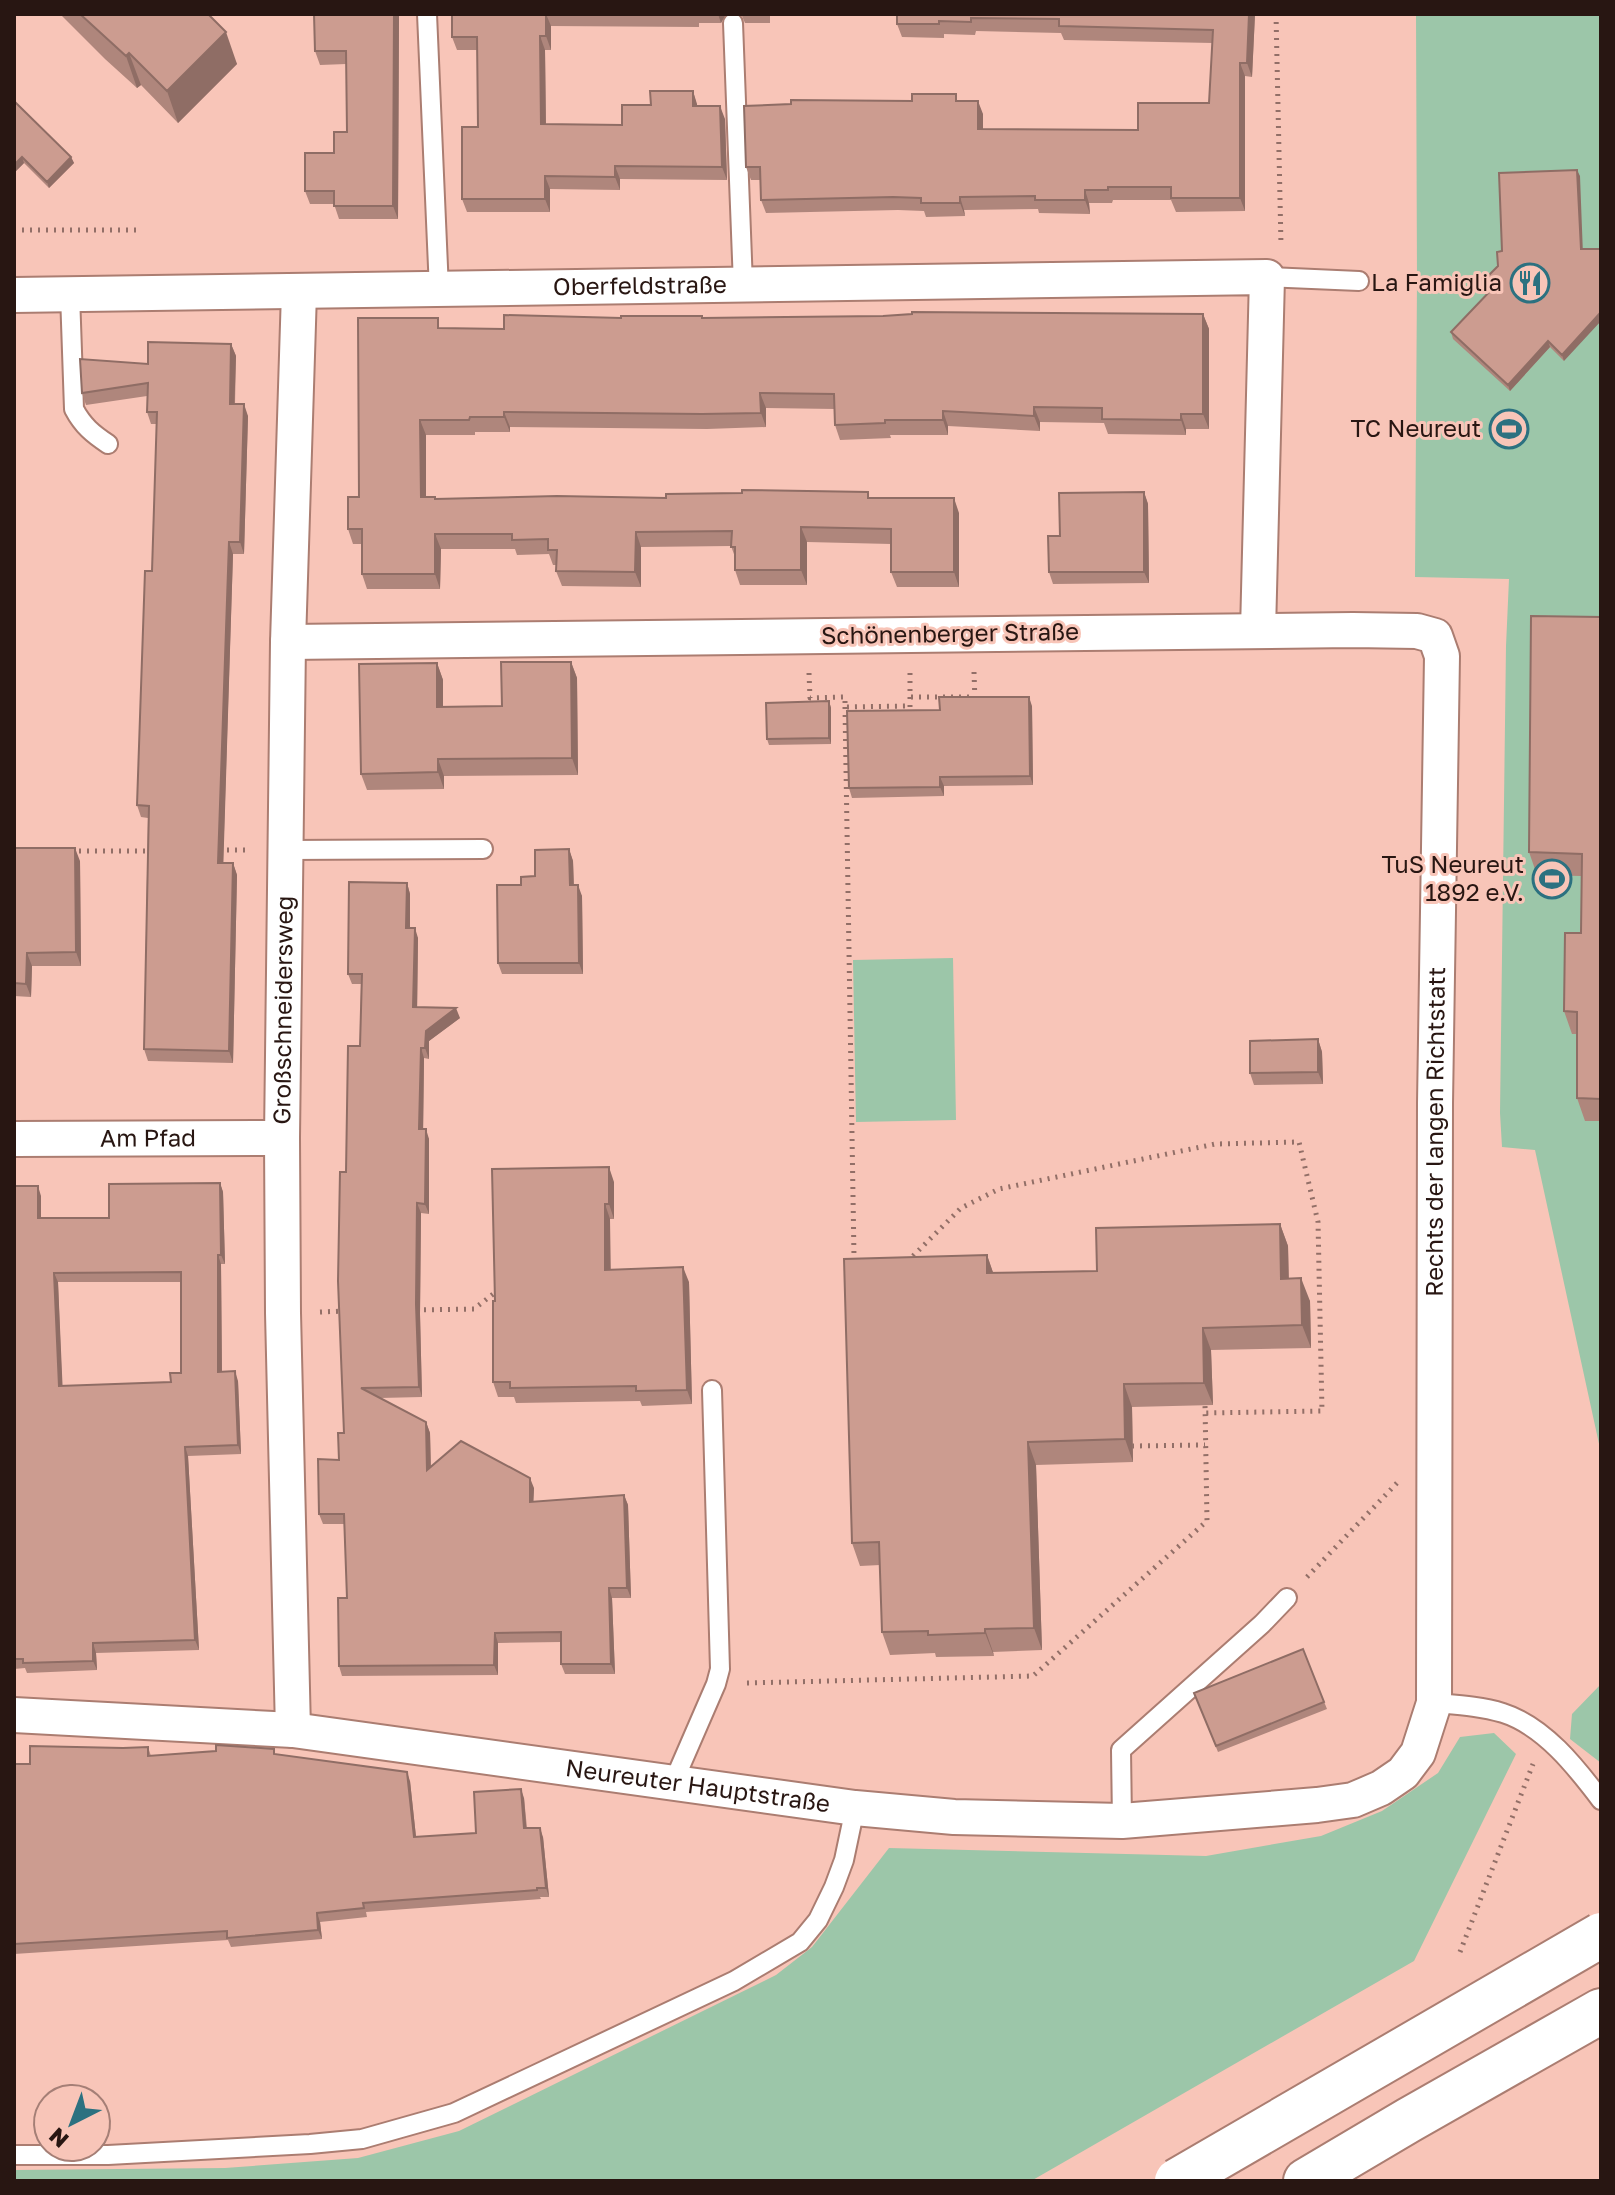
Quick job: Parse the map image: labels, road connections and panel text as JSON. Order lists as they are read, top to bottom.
{
  "streets": {
    "street": [
      "Oberfeldstraße",
      "Schönenberger Straße",
      "Großschneidersweg",
      "Rechts der langen Richtstatt",
      "Am Pfad",
      "Neureuter Hauptstraße"
    ]
  },
  "crossings": [
    ["Oberfeldstraße", "Großschneidersweg"],
    ["Schönenberger Straße", "Großschneidersweg"],
    ["Schönenberger Straße", "Rechts der langen Richtstatt"],
    ["Großschneidersweg", "Am Pfad"],
    ["Großschneidersweg", "Neureuter Hauptstraße"],
    ["Rechts der langen Richtstatt", "Neureuter Hauptstraße"]
  ],
  "places": {
    "restaurant": ["La Famiglia"],
    "sports": ["TC Neureut", "TuS Neureut 1892 e.V."]
  },
  "north": "bottom left"
}
